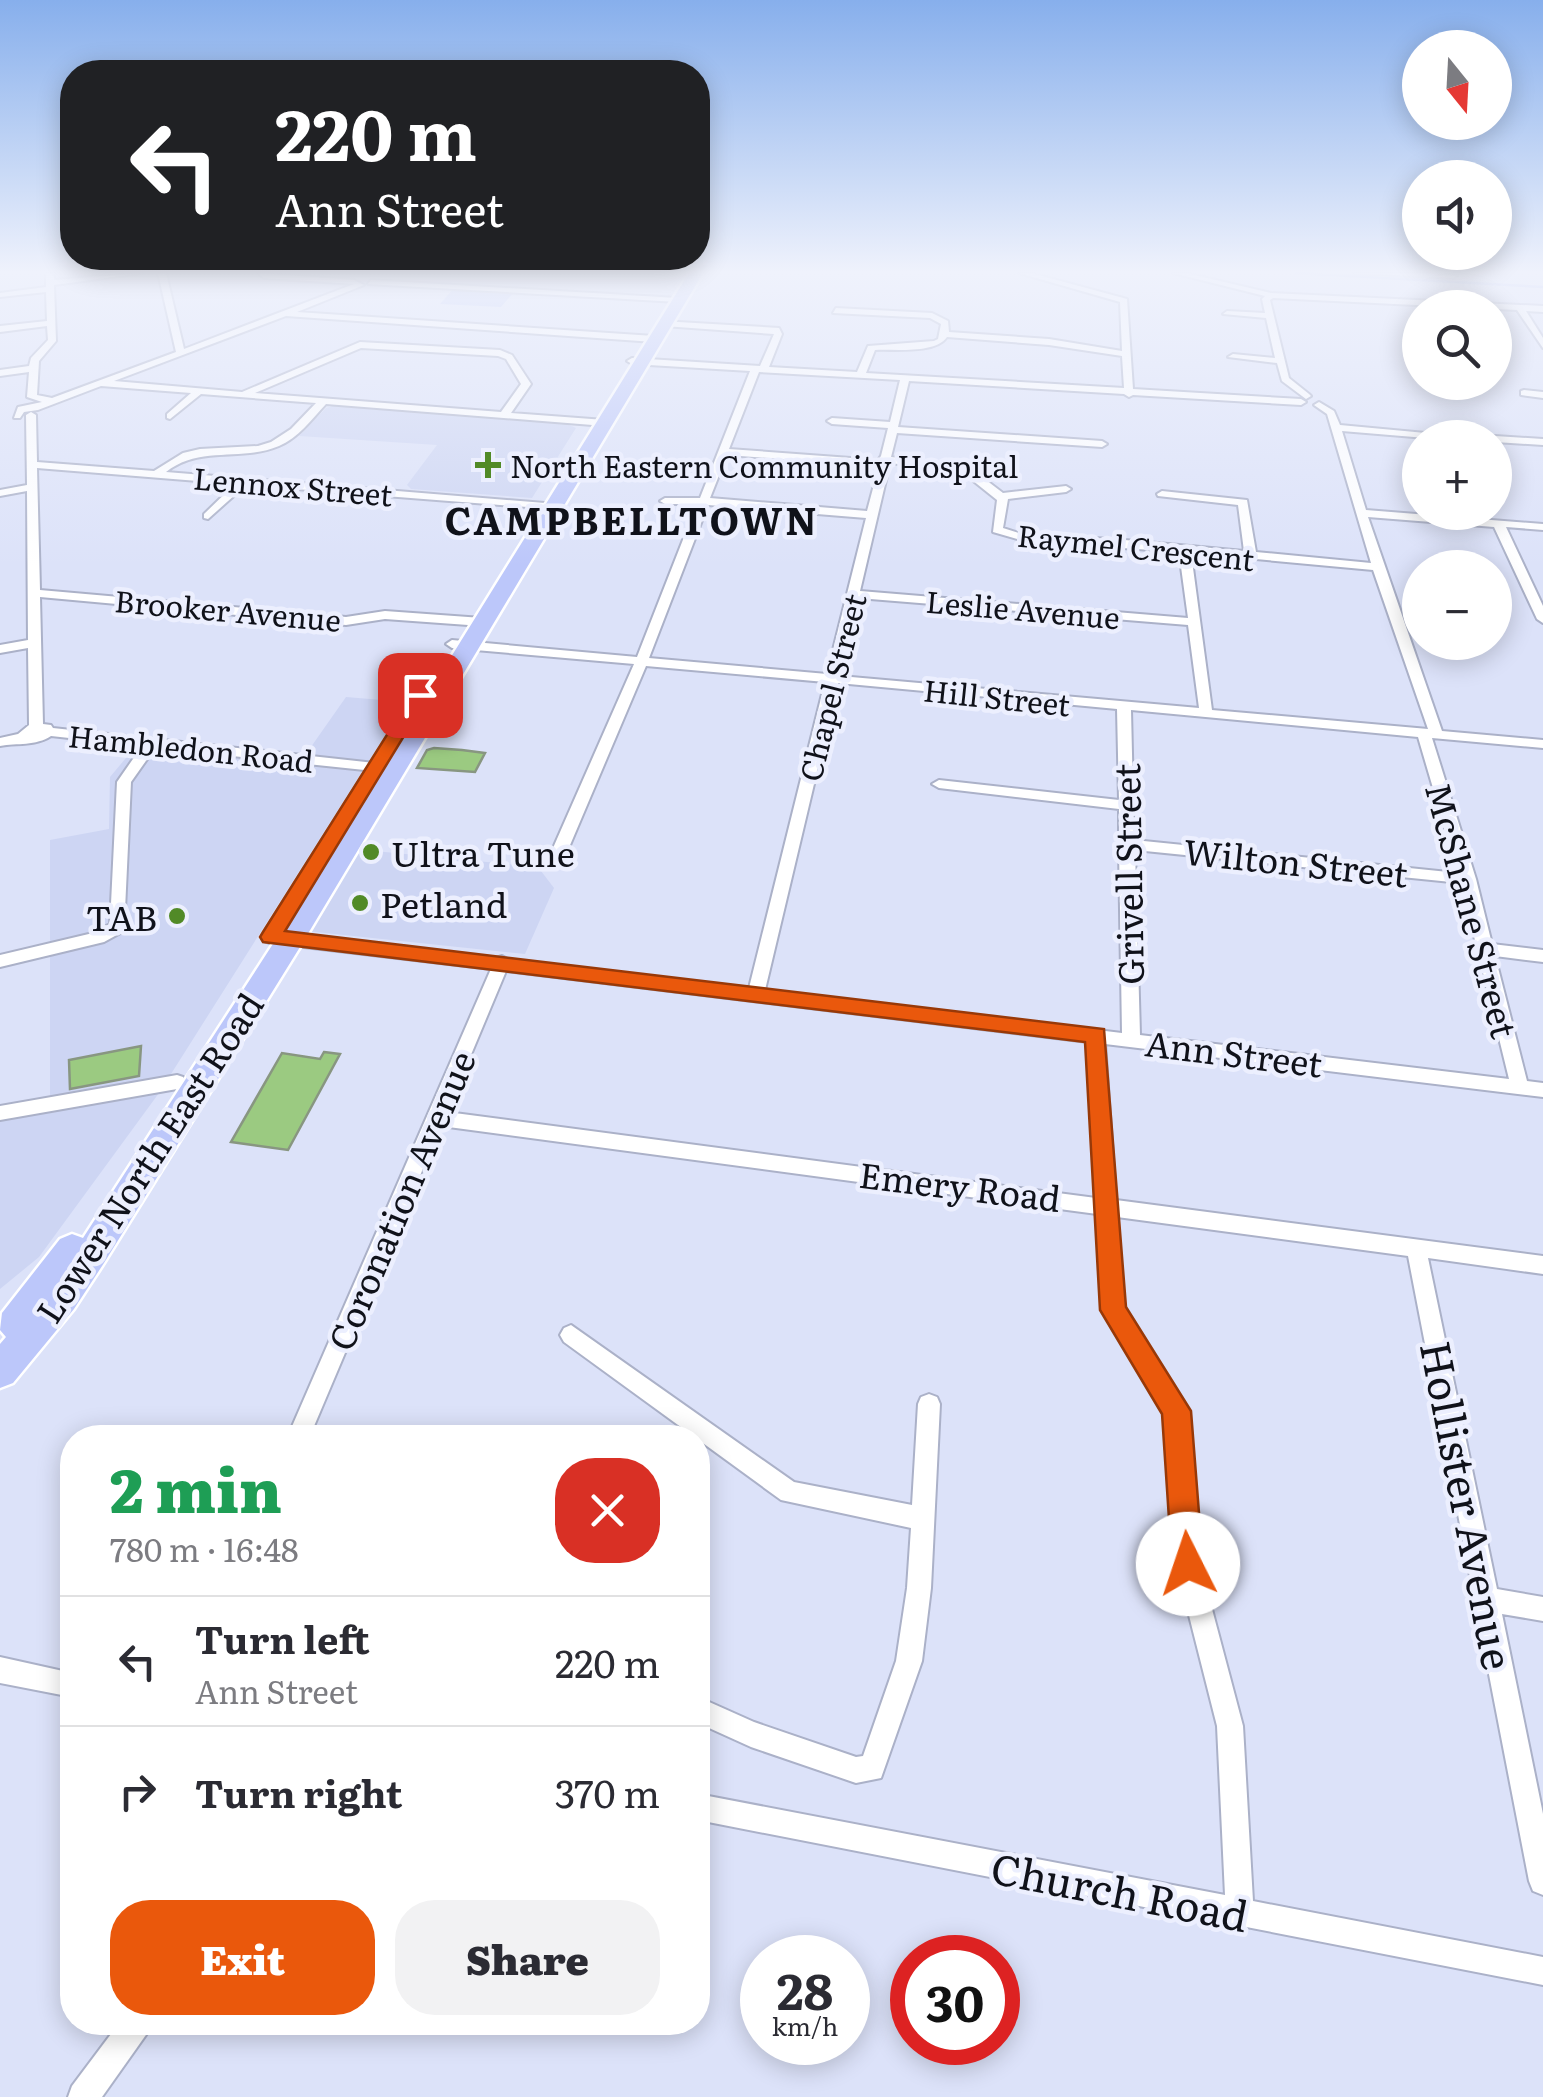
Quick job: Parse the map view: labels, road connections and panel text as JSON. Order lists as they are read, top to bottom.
{
  "streets": {
    "main road": ["Lower North East Road"],
    "street": [
      "Lennox Street",
      "Raymel Crescent",
      "Leslie Avenue",
      "Brooker Avenue",
      "Chapel Street",
      "Hill Street",
      "Hambledon Road",
      "Wilton Street",
      "Grivell Street",
      "McShane Street",
      "Ann Street",
      "Emery Road",
      "Coronation Avenue",
      "Hollister Avenue",
      "Church Road"
    ]
  },
  "crossings": [
    ["Lennox Street", "Lower North East Road"],
    ["Raymel Crescent", "Chapel Street"],
    ["Raymel Crescent", "McShane Street"],
    ["Leslie Avenue", "Chapel Street"],
    ["Brooker Avenue", "Lower North East Road"],
    ["Chapel Street", "Hill Street"],
    ["Chapel Street", "Ann Street"],
    ["Hill Street", "Grivell Street"],
    ["Hill Street", "McShane Street"],
    ["Hill Street", "Lower North East Road"],
    ["Hambledon Road", "Lower North East Road"],
    ["Wilton Street", "Grivell Street"],
    ["Wilton Street", "McShane Street"],
    ["Grivell Street", "Ann Street"],
    ["McShane Street", "Ann Street"],
    ["Ann Street", "Lower North East Road"],
    ["Ann Street", "Coronation Avenue"],
    ["Emery Road", "Coronation Avenue"],
    ["Emery Road", "Hollister Avenue"]
  ],
  "districts": ["CAMPBELLTOWN"],
  "places": {
    "health": ["North Eastern Community Hospital"],
    "other": ["Ultra Tune", "Petland", "TAB"]
  },
  "north": "bottom",
  "page": {
    "map_buttons": ["+", "−"],
    "turn": ["220 m", "Ann Street"],
    "heading": ["2 min", "780 m · 16:48"],
    "list": [
      {
        "name": "Turn left",
        "note": "Ann Street",
        "value": "220 m"
      },
      {
        "name": "Turn right",
        "value": "370 m"
      }
    ],
    "buttons": ["Exit", "Share"],
    "speed": "28 km/h",
    "limit": "30"
  }
}
